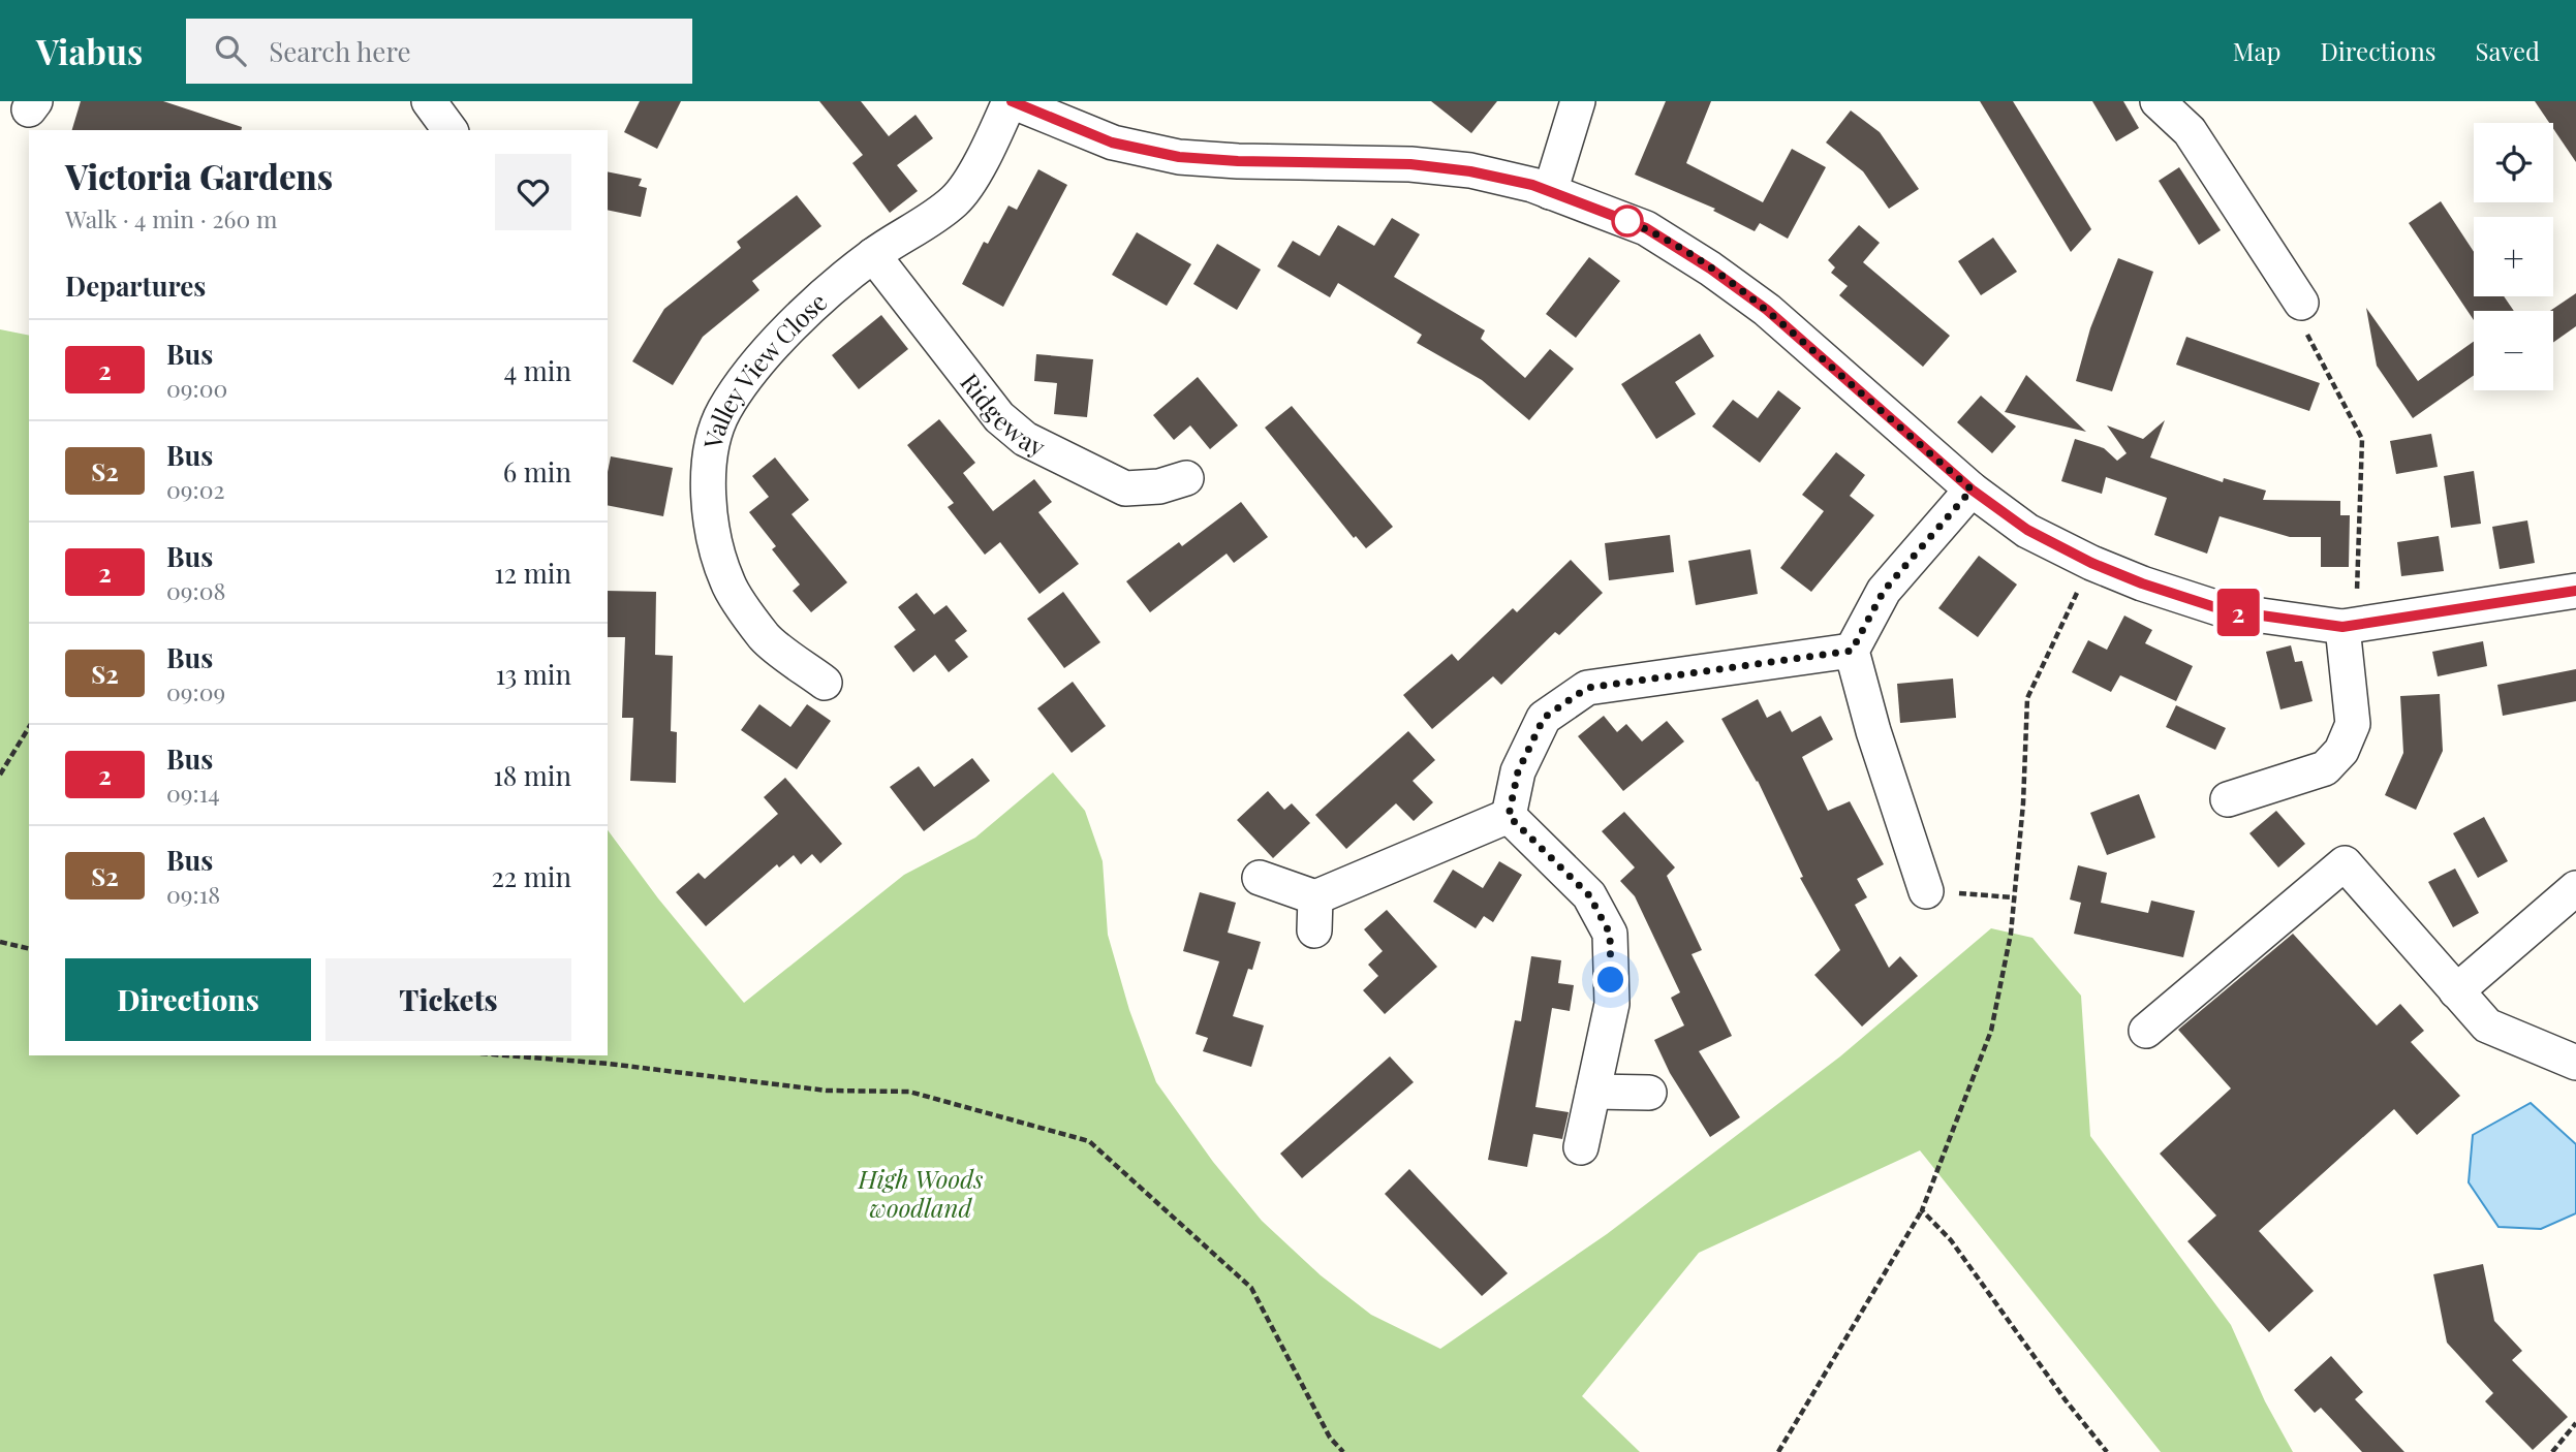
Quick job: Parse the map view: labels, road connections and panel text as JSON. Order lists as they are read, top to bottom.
{
  "streets": {
    "street": ["Valley View Close", "Ridgeway"]
  },
  "crossings": [
    ["Valley View Close", "Ridgeway"]
  ],
  "parks": ["High Woods woodland"],
  "lines": ["bus line 2"],
  "page": {
    "header": "Viabus",
    "search": "Search here",
    "nav": ["Map", "Directions", "Saved"],
    "on_map": "2",
    "map_buttons": ["+", "−"],
    "heading": [
      ["Victoria Gardens", "Walk · 4 min · 260 m"],
      "Departures"
    ],
    "list": [
      {
        "mark": "2",
        "name": "Bus",
        "note": "09:00",
        "value": "4 min"
      },
      {
        "mark": "S2",
        "name": "Bus",
        "note": "09:02",
        "value": "6 min"
      },
      {
        "mark": "2",
        "name": "Bus",
        "note": "09:08",
        "value": "12 min"
      },
      {
        "mark": "S2",
        "name": "Bus",
        "note": "09:09",
        "value": "13 min"
      },
      {
        "mark": "2",
        "name": "Bus",
        "note": "09:14",
        "value": "18 min"
      },
      {
        "mark": "S2",
        "name": "Bus",
        "note": "09:18",
        "value": "22 min"
      }
    ],
    "buttons": ["Directions", "Tickets"]
  }
}
